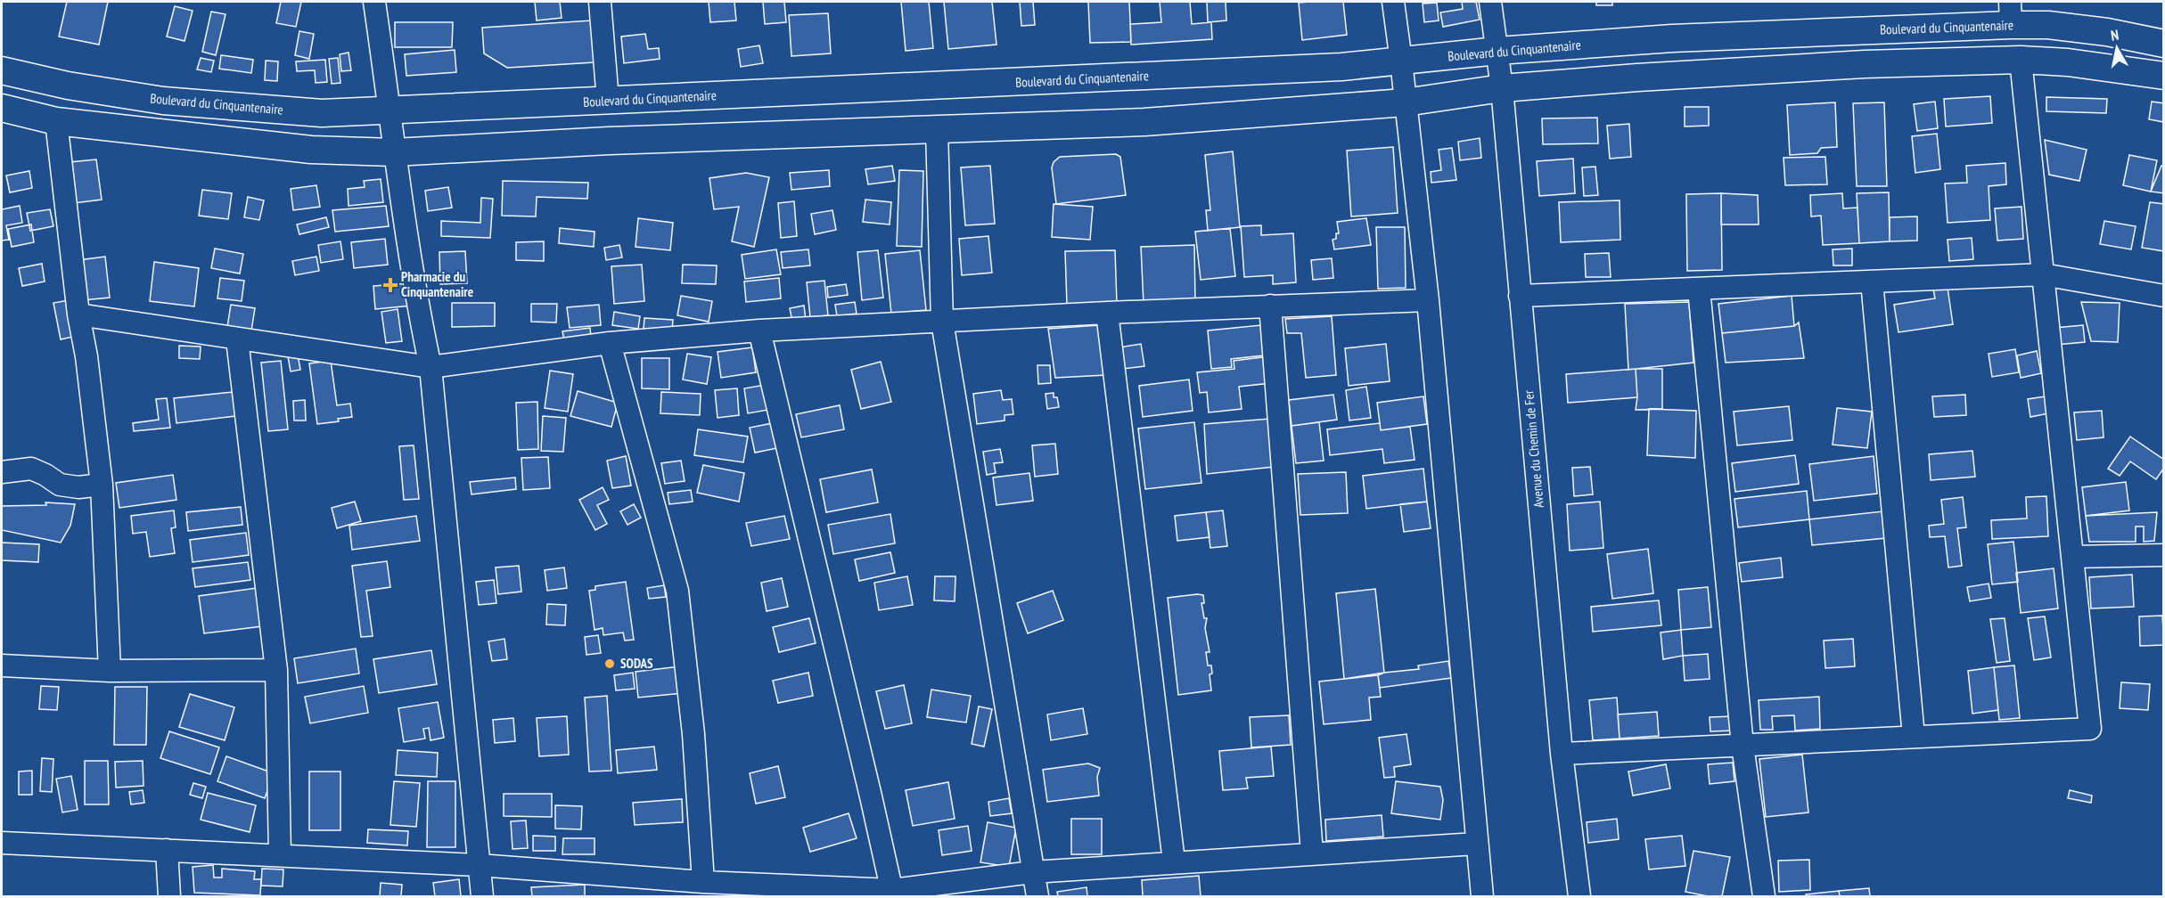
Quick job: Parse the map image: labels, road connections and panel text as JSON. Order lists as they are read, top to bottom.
{
  "streets": {
    "main road": ["Boulevard du Cinquantenaire"],
    "street": ["Avenue du Chemin de Fer"]
  },
  "crossings": [
    ["Boulevard du Cinquantenaire", "Avenue du Chemin de Fer"]
  ],
  "places": {
    "health": ["Pharmacie du Cinquantenaire"],
    "other": ["SODAS"]
  },
  "north": "top"
}
